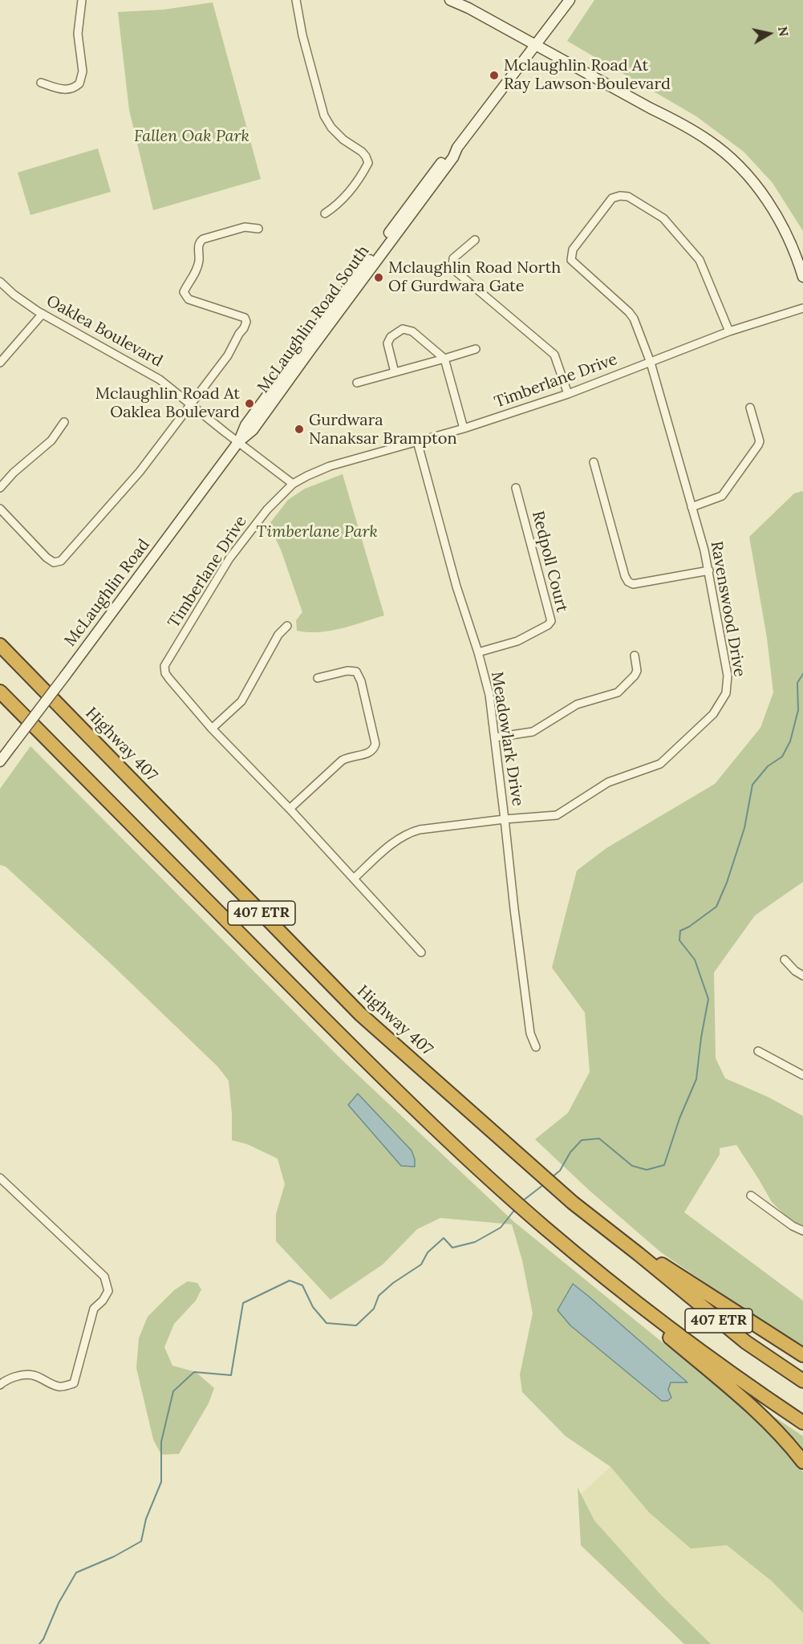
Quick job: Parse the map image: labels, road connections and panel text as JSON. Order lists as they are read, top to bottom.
{
  "streets": {
    "highway": ["Highway 407", "407 ETR"],
    "street": [
      "McLaughlin Road South",
      "Oaklea Boulevard",
      "Timberlane Drive",
      "Redpoll Court",
      "McLaughlin Road",
      "Ravenswood Drive",
      "Meadowlark Drive"
    ]
  },
  "crossings": [
    ["McLaughlin Road South", "Oaklea Boulevard"],
    ["McLaughlin Road South", "McLaughlin Road"],
    ["Oaklea Boulevard", "Timberlane Drive"],
    ["Oaklea Boulevard", "McLaughlin Road"],
    ["Timberlane Drive", "Ravenswood Drive"],
    ["Timberlane Drive", "Meadowlark Drive"],
    ["Redpoll Court", "Meadowlark Drive"],
    ["Ravenswood Drive", "Meadowlark Drive"]
  ],
  "parks": ["Fallen Oak Park", "Timberlane Park"],
  "places": [
    "Mclaughlin Road At Ray Lawson Boulevard",
    "Mclaughlin Road North Of Gurdwara Gate",
    "Mclaughlin Road At Oaklea Boulevard",
    "Gurdwara Nanaksar Brampton"
  ],
  "north": "right"
}
